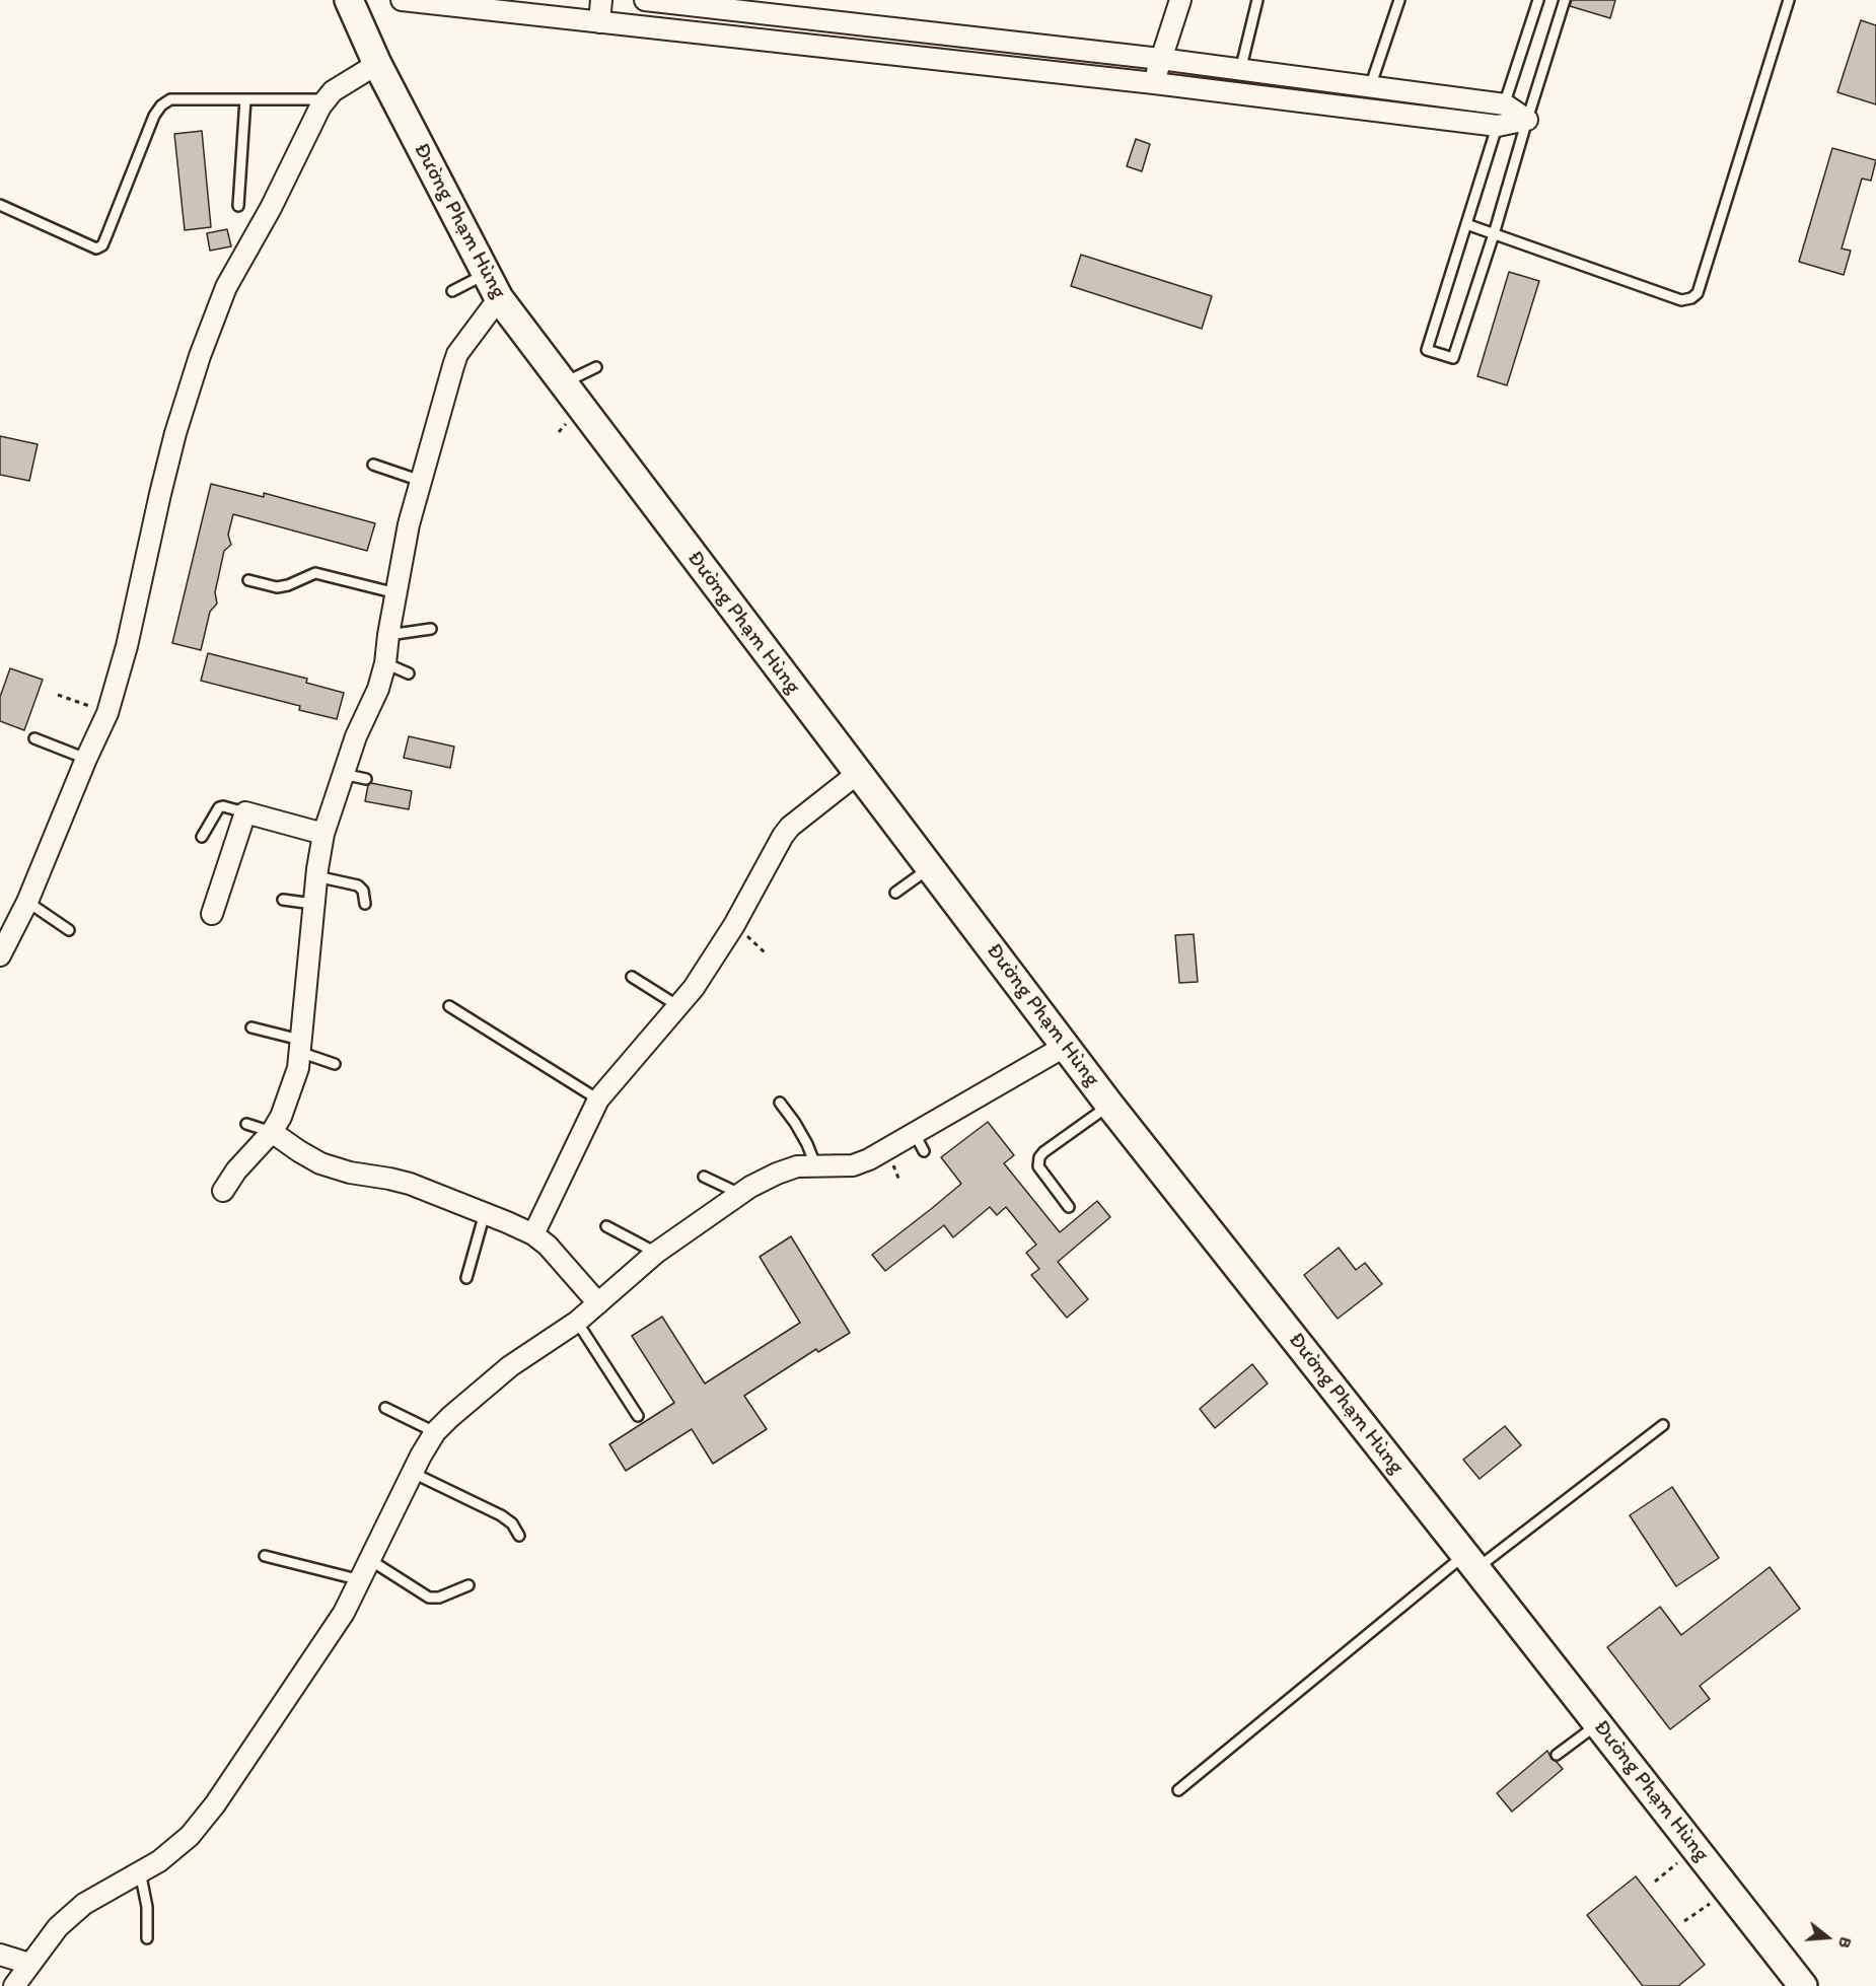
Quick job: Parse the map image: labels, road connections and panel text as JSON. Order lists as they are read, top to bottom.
{
  "streets": {
    "main road": ["Đường Phạm Hùng"]
  },
  "north": "right"
}
